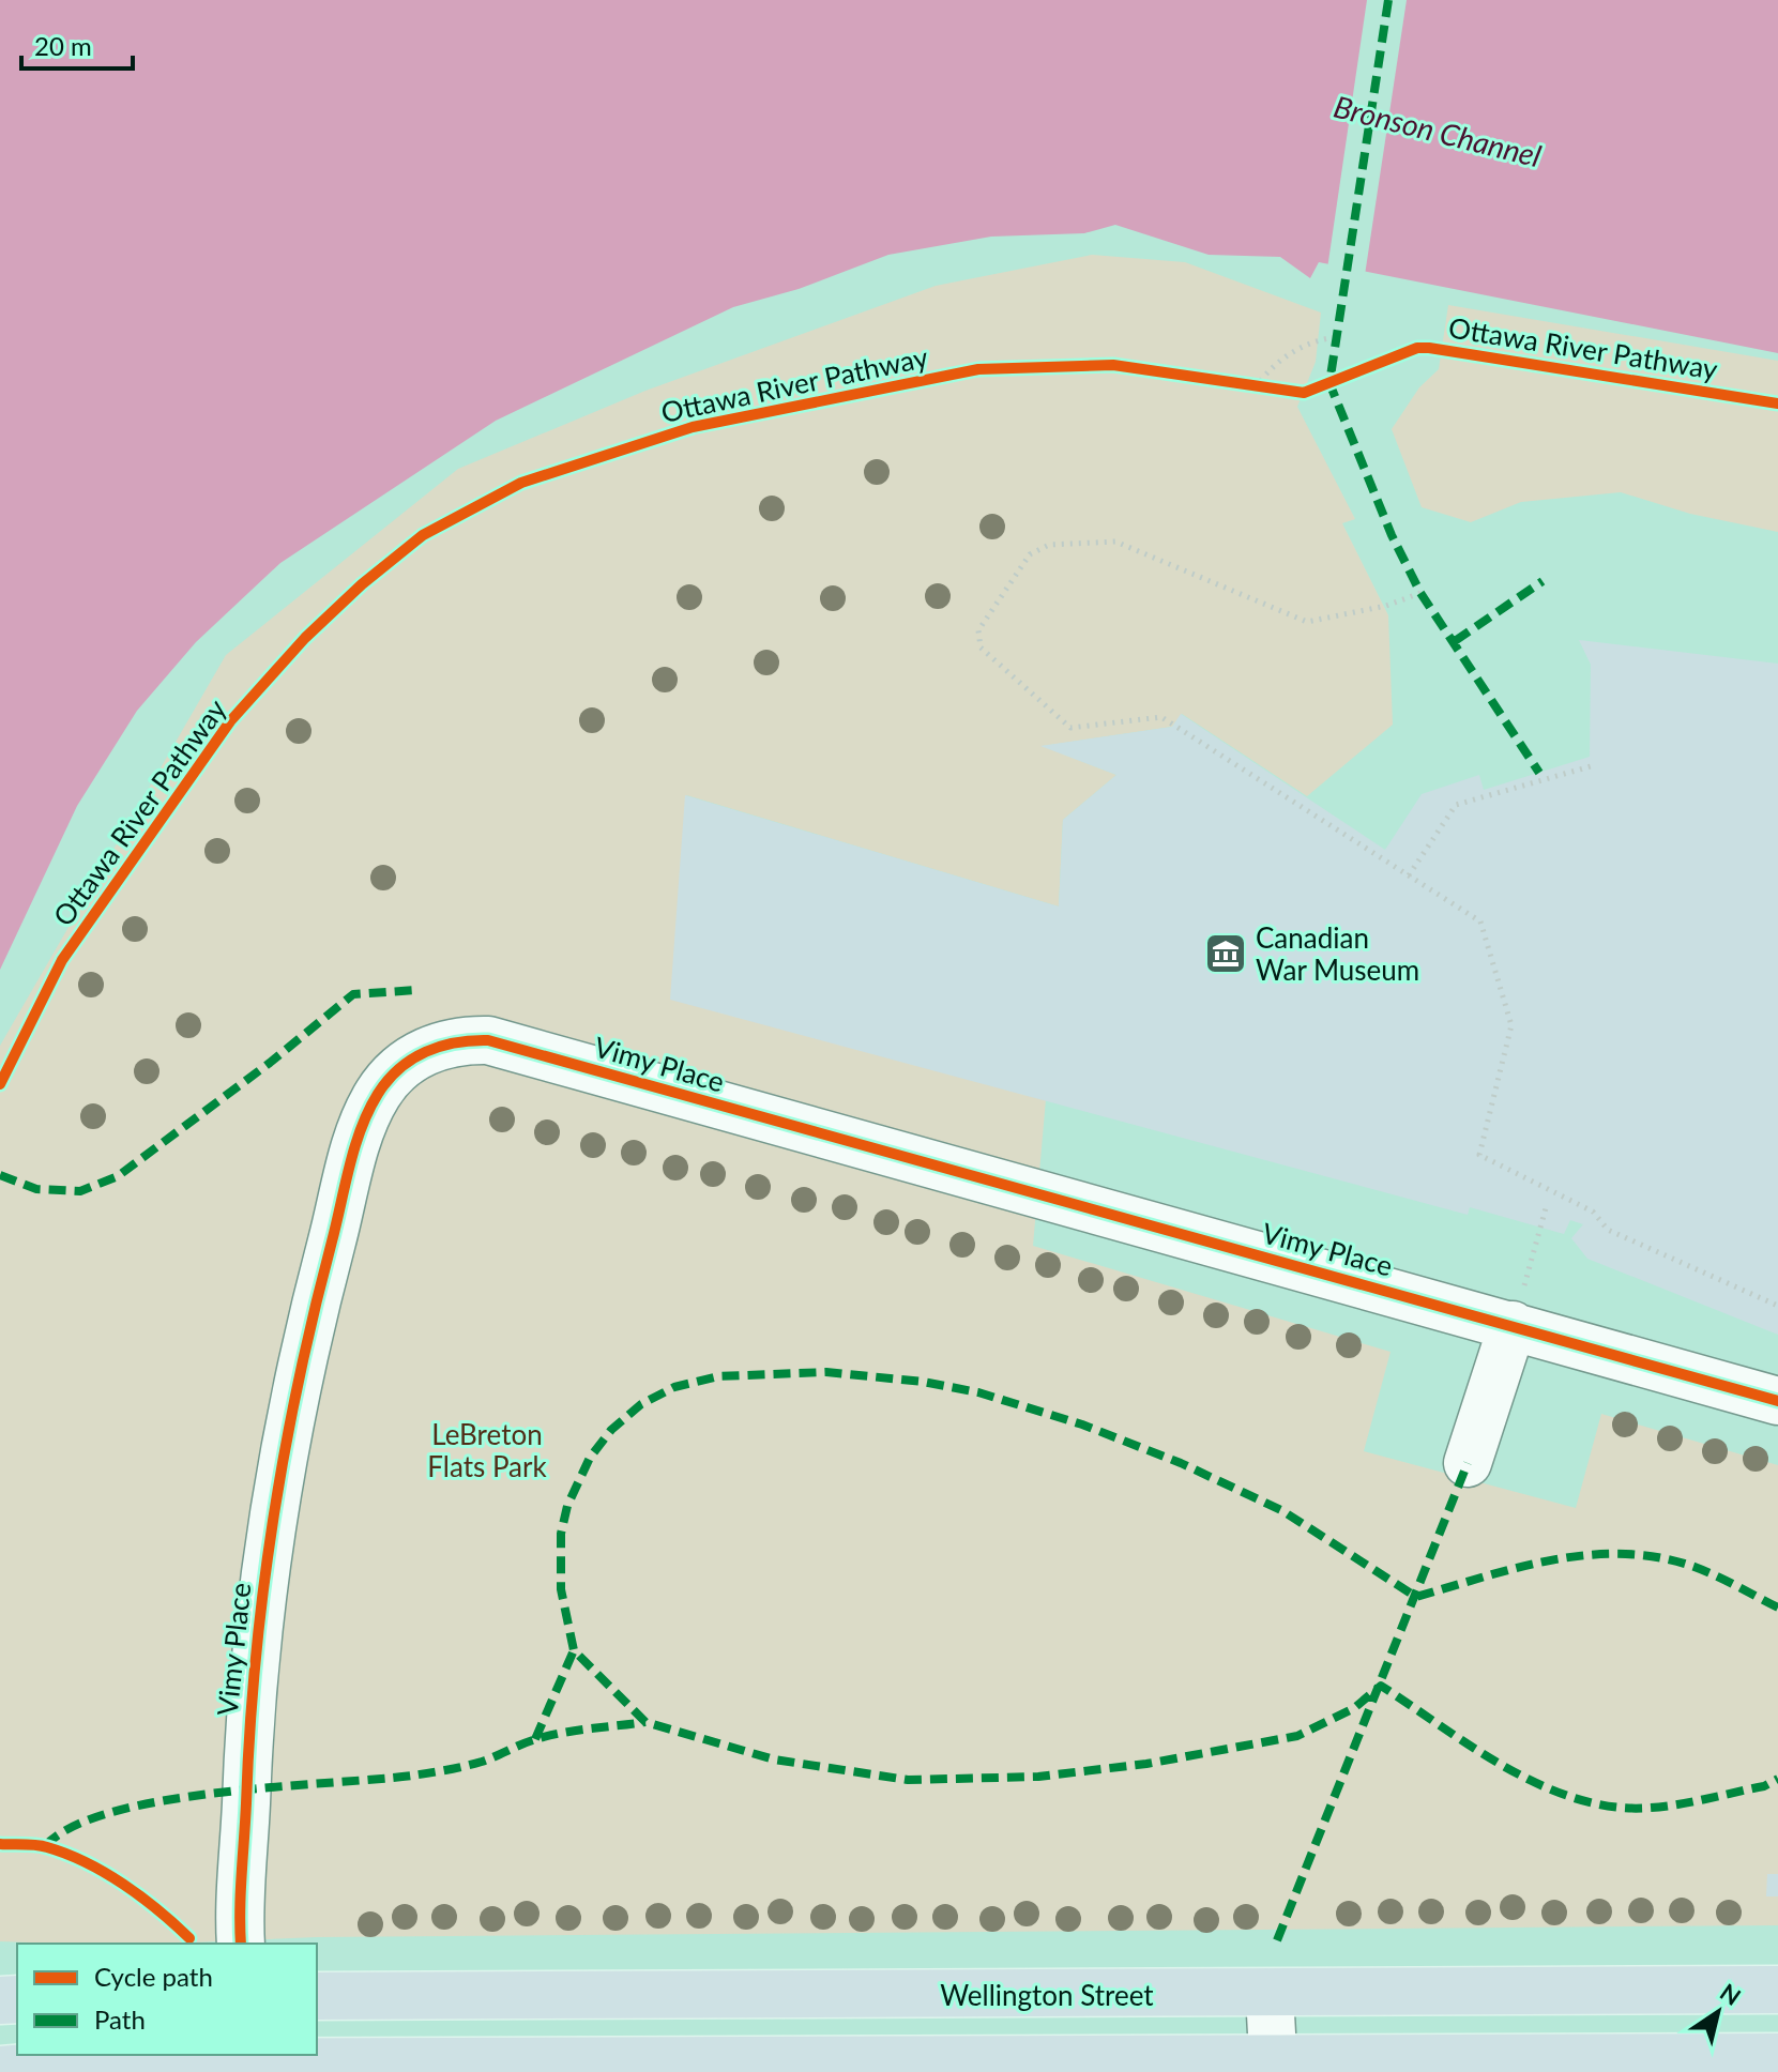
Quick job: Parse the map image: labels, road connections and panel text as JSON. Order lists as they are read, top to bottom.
{
  "streets": {
    "highway": ["Wellington Street"],
    "street": ["Vimy Place"],
    "cycle path": ["Ottawa River Pathway"]
  },
  "water": ["Bronson Channel"],
  "parks": ["LeBreton Flats Park"],
  "places": {
    "museum": ["Canadian War Museum"]
  },
  "legend": ["Cycle path", "Path"],
  "scale_bar": "20 m",
  "north": "top right"
}
